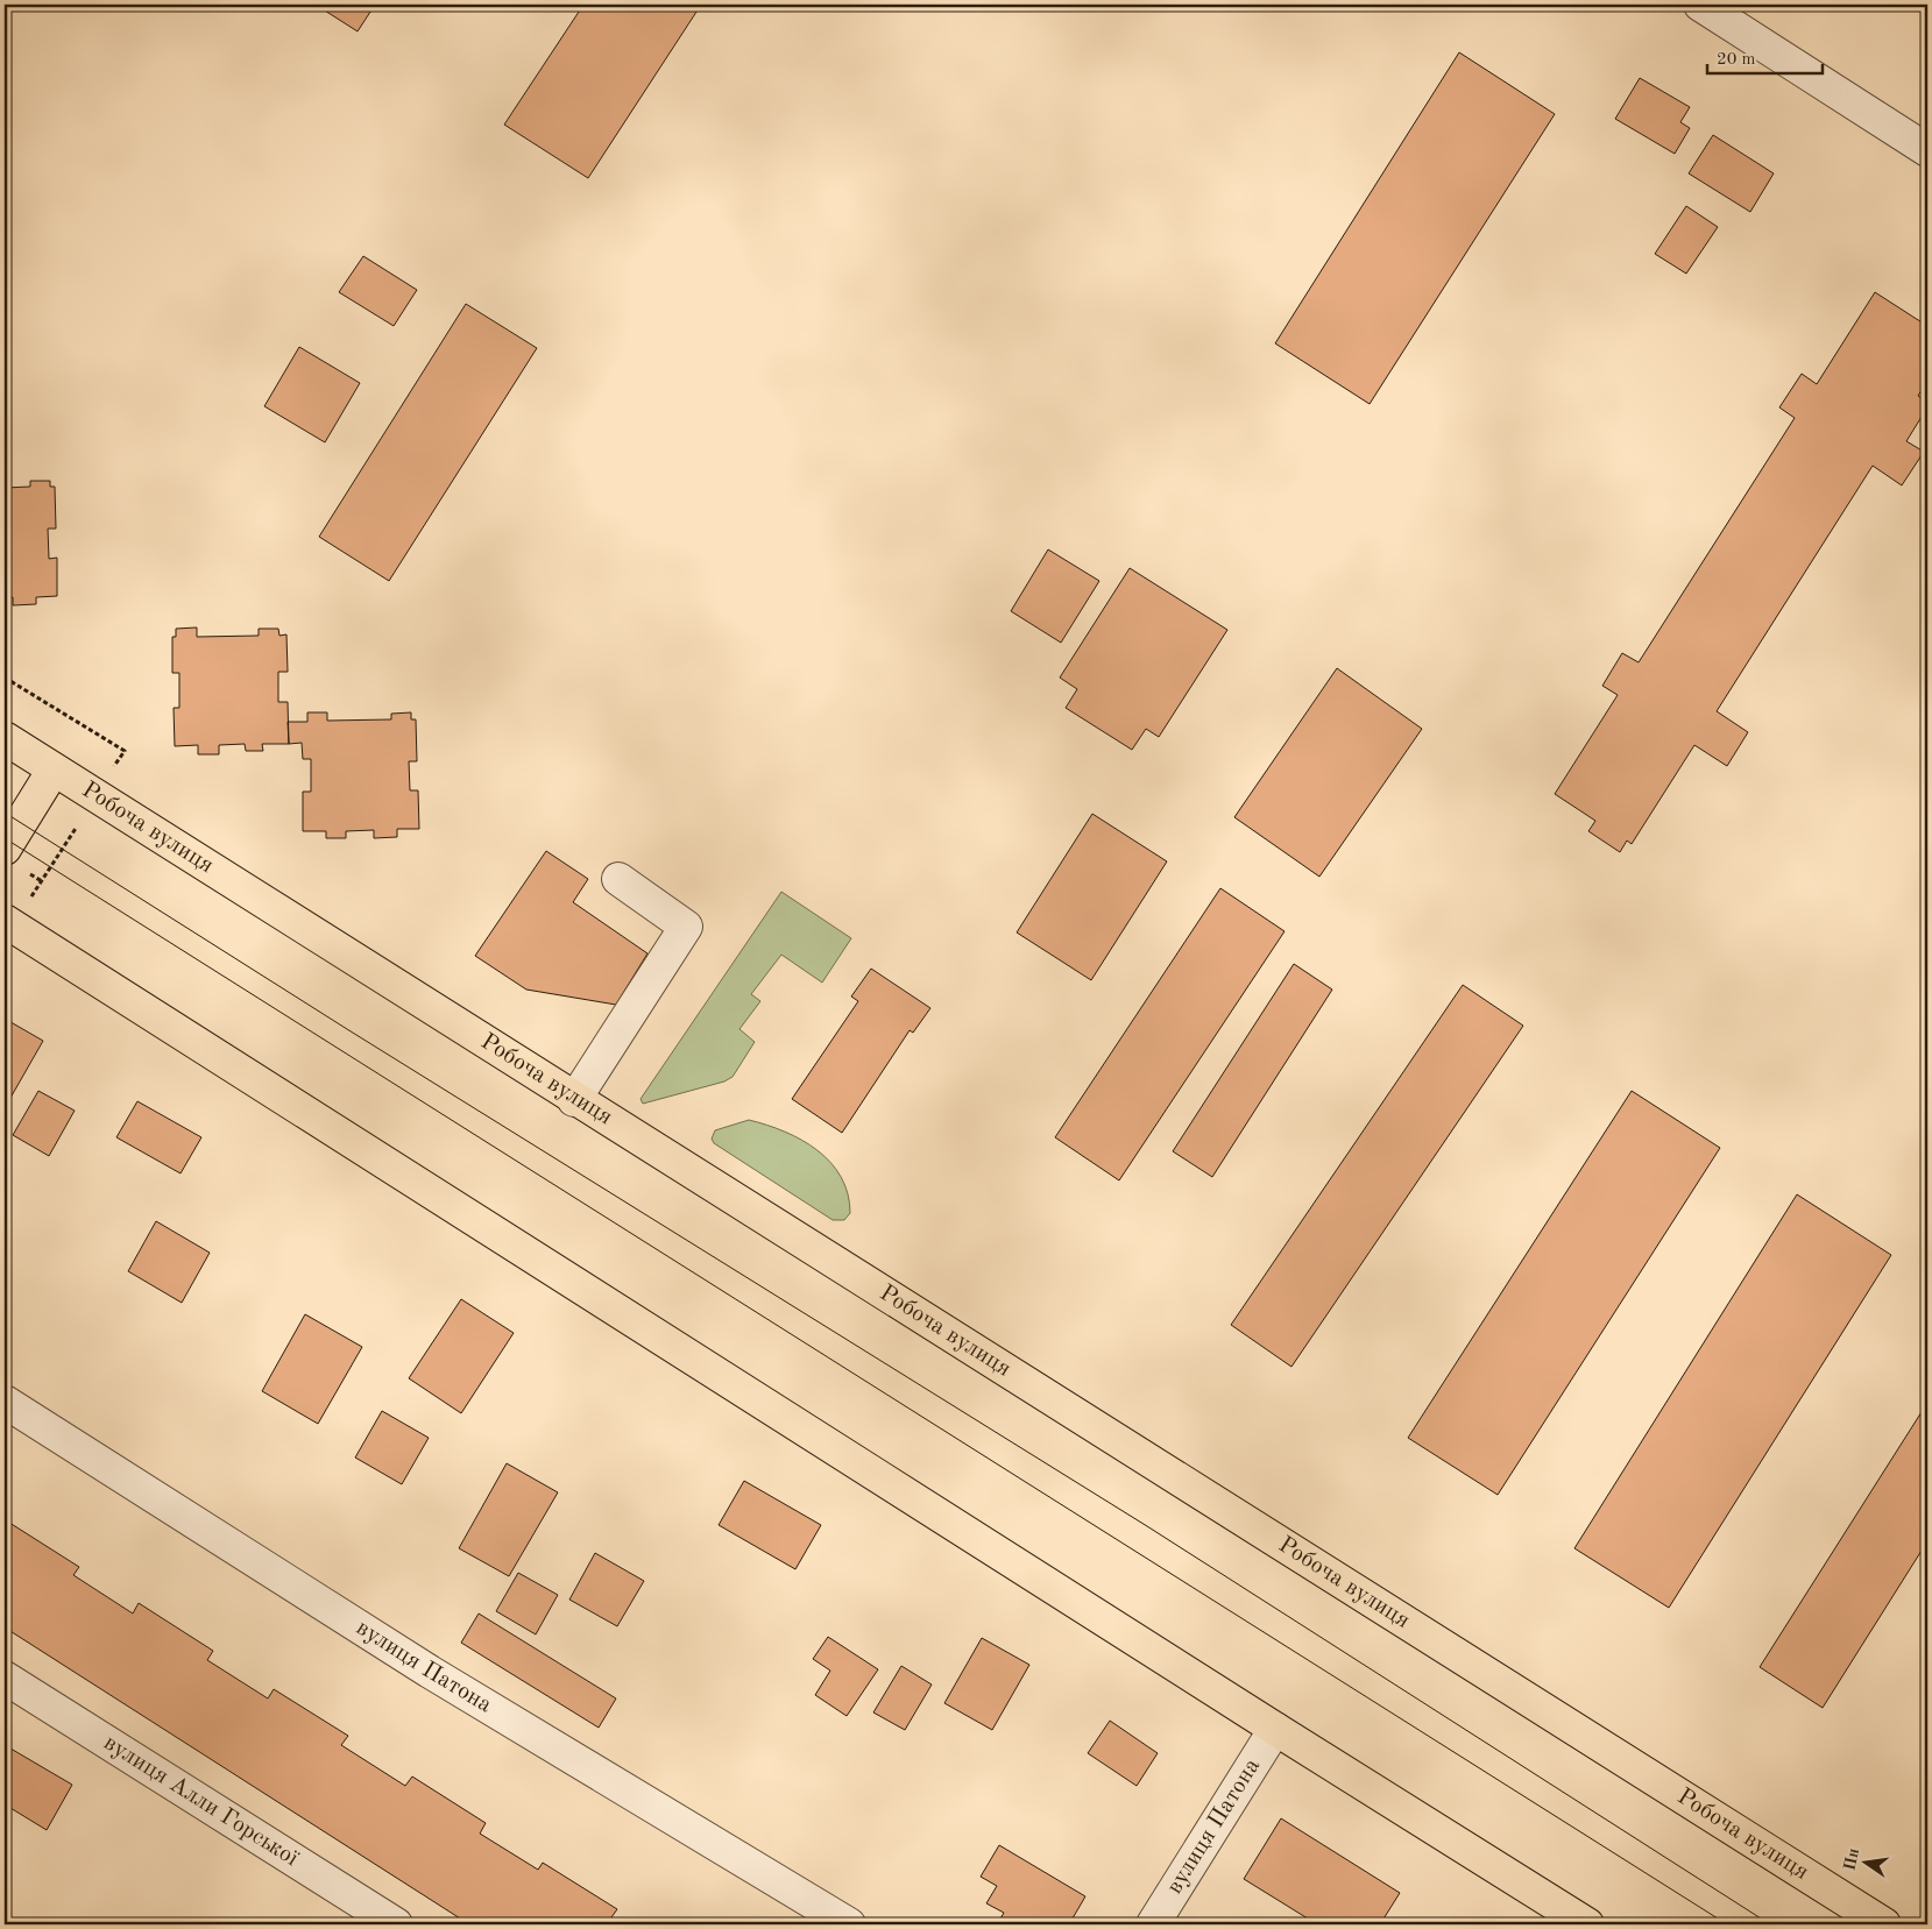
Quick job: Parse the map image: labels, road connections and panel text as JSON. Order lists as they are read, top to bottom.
{
  "streets": {
    "main road": ["Робоча вулиця"],
    "street": ["вулиця Патона", "вулиця Алли Горської"]
  },
  "scale_bar": "20 m",
  "north": "left"
}
